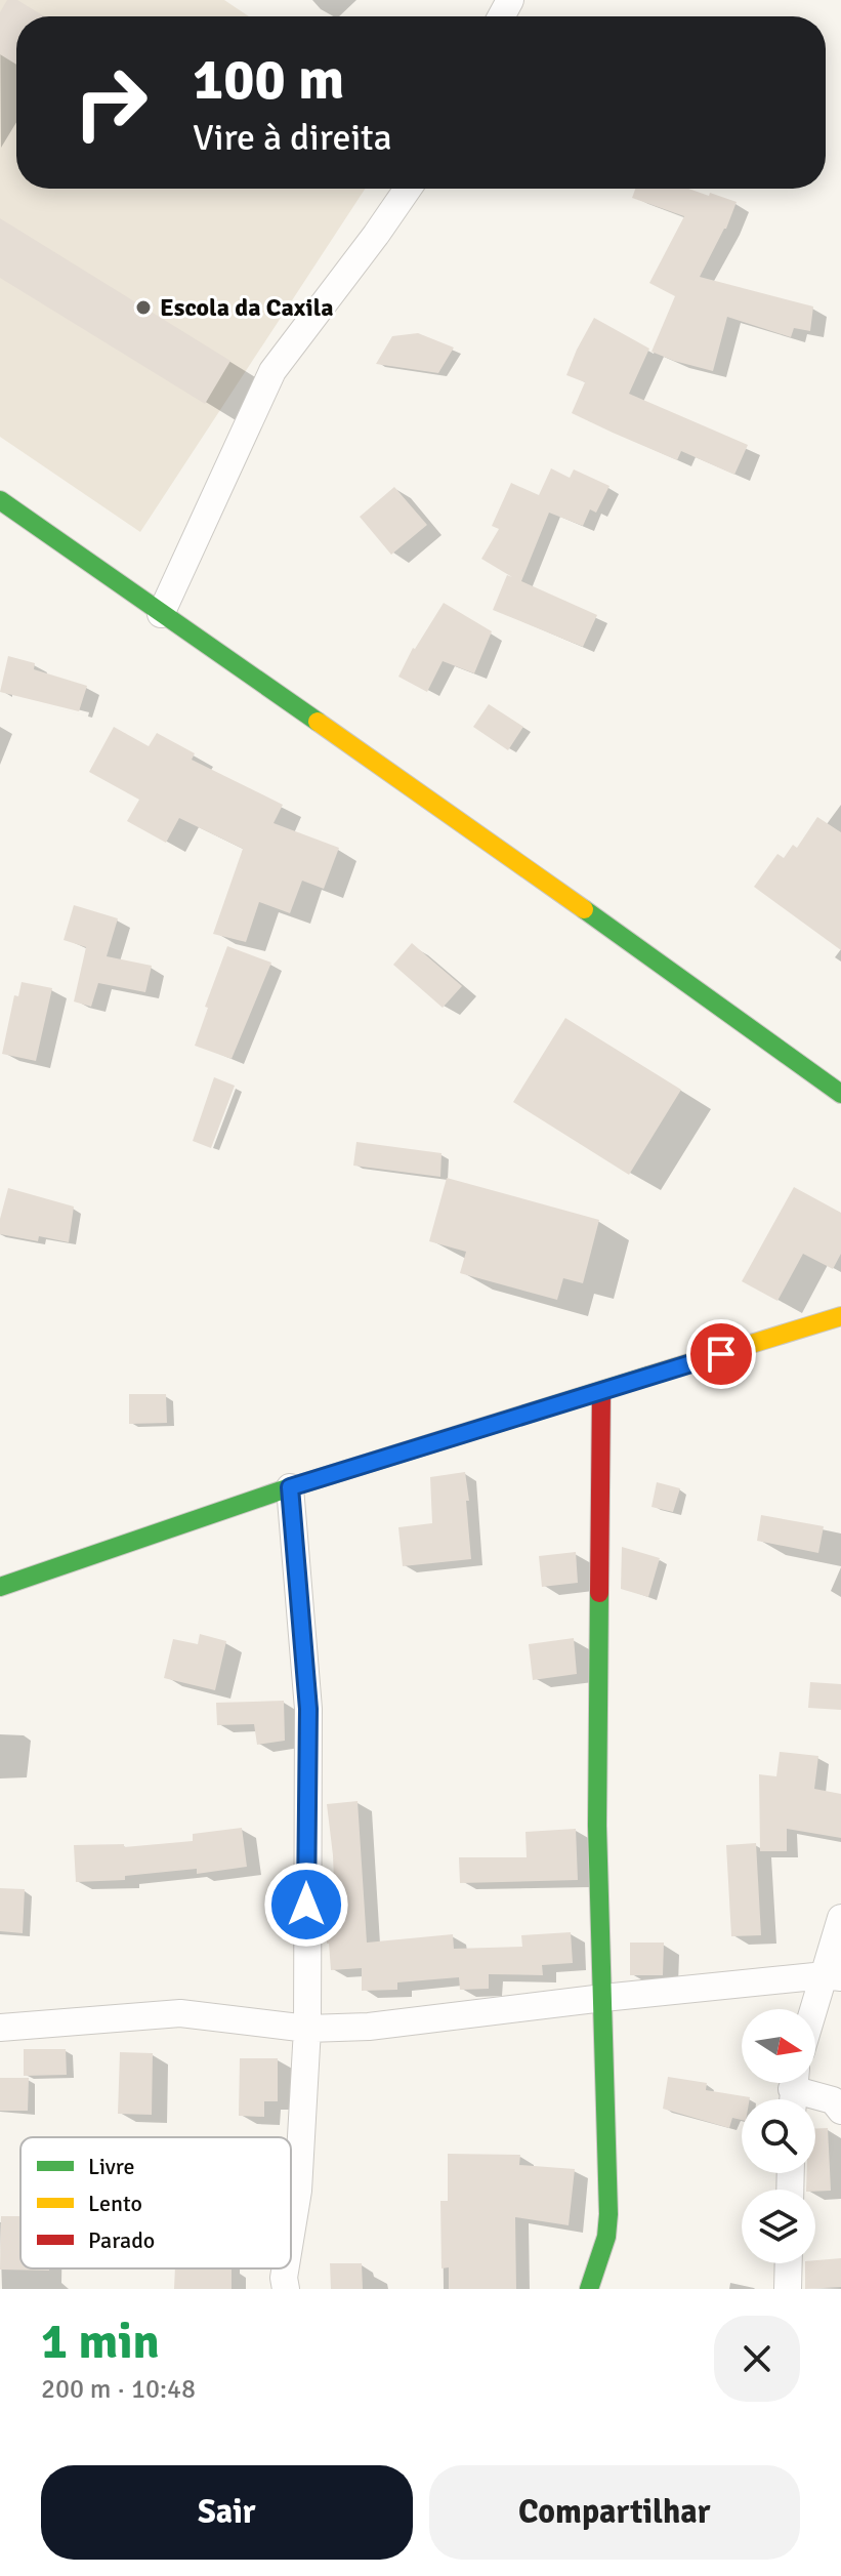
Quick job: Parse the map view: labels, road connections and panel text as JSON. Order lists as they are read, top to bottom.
{
  "places": ["Escola da Caxila"],
  "legend": ["Livre", "Lento", "Parado"],
  "north": "right",
  "page": {
    "turn": ["100 m", "Vire à direita"],
    "heading": ["1 min", "200 m · 10:48"],
    "buttons": ["Sair", "Compartilhar"]
  }
}
